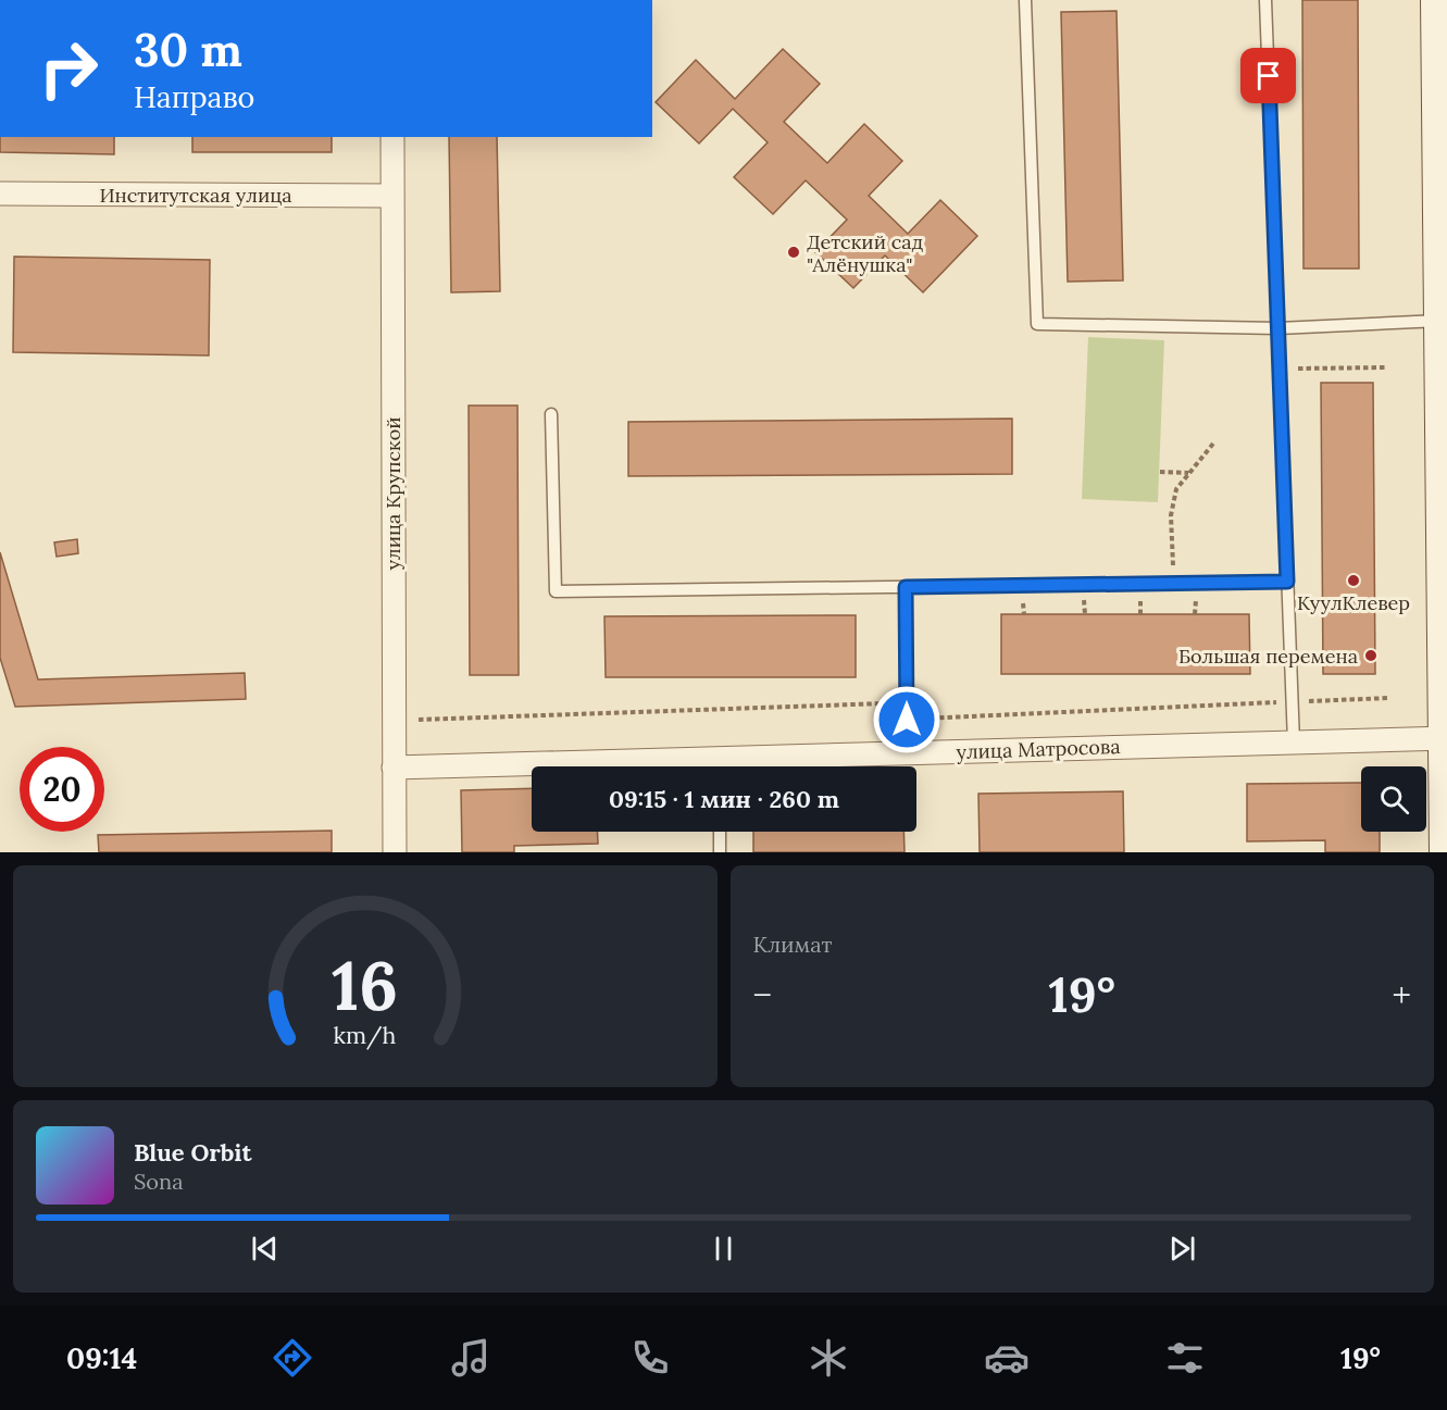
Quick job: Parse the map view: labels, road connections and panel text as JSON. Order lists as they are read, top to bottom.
{
  "streets": {
    "street": ["Институтская улица", "улица Крупской", "улица Матросова"]
  },
  "crossings": [
    ["Институтская улица", "улица Крупской"],
    ["улица Крупской", "улица Матросова"]
  ],
  "places": ["Детский сад \"Алёнушка\"", "КуулКлевер", "Большая перемена"],
  "page": {
    "turn": ["30 m", "Направо"],
    "limit": "20",
    "trip": "09:15 · 1 мин · 260 m",
    "tile": "Климат",
    "heat": ["−", "19°", "+"],
    "song": ["Blue Orbit", "Sona"],
    "tabs": ["09:14", "19°"],
    "gauge": ["16", "km/h"]
  }
}
